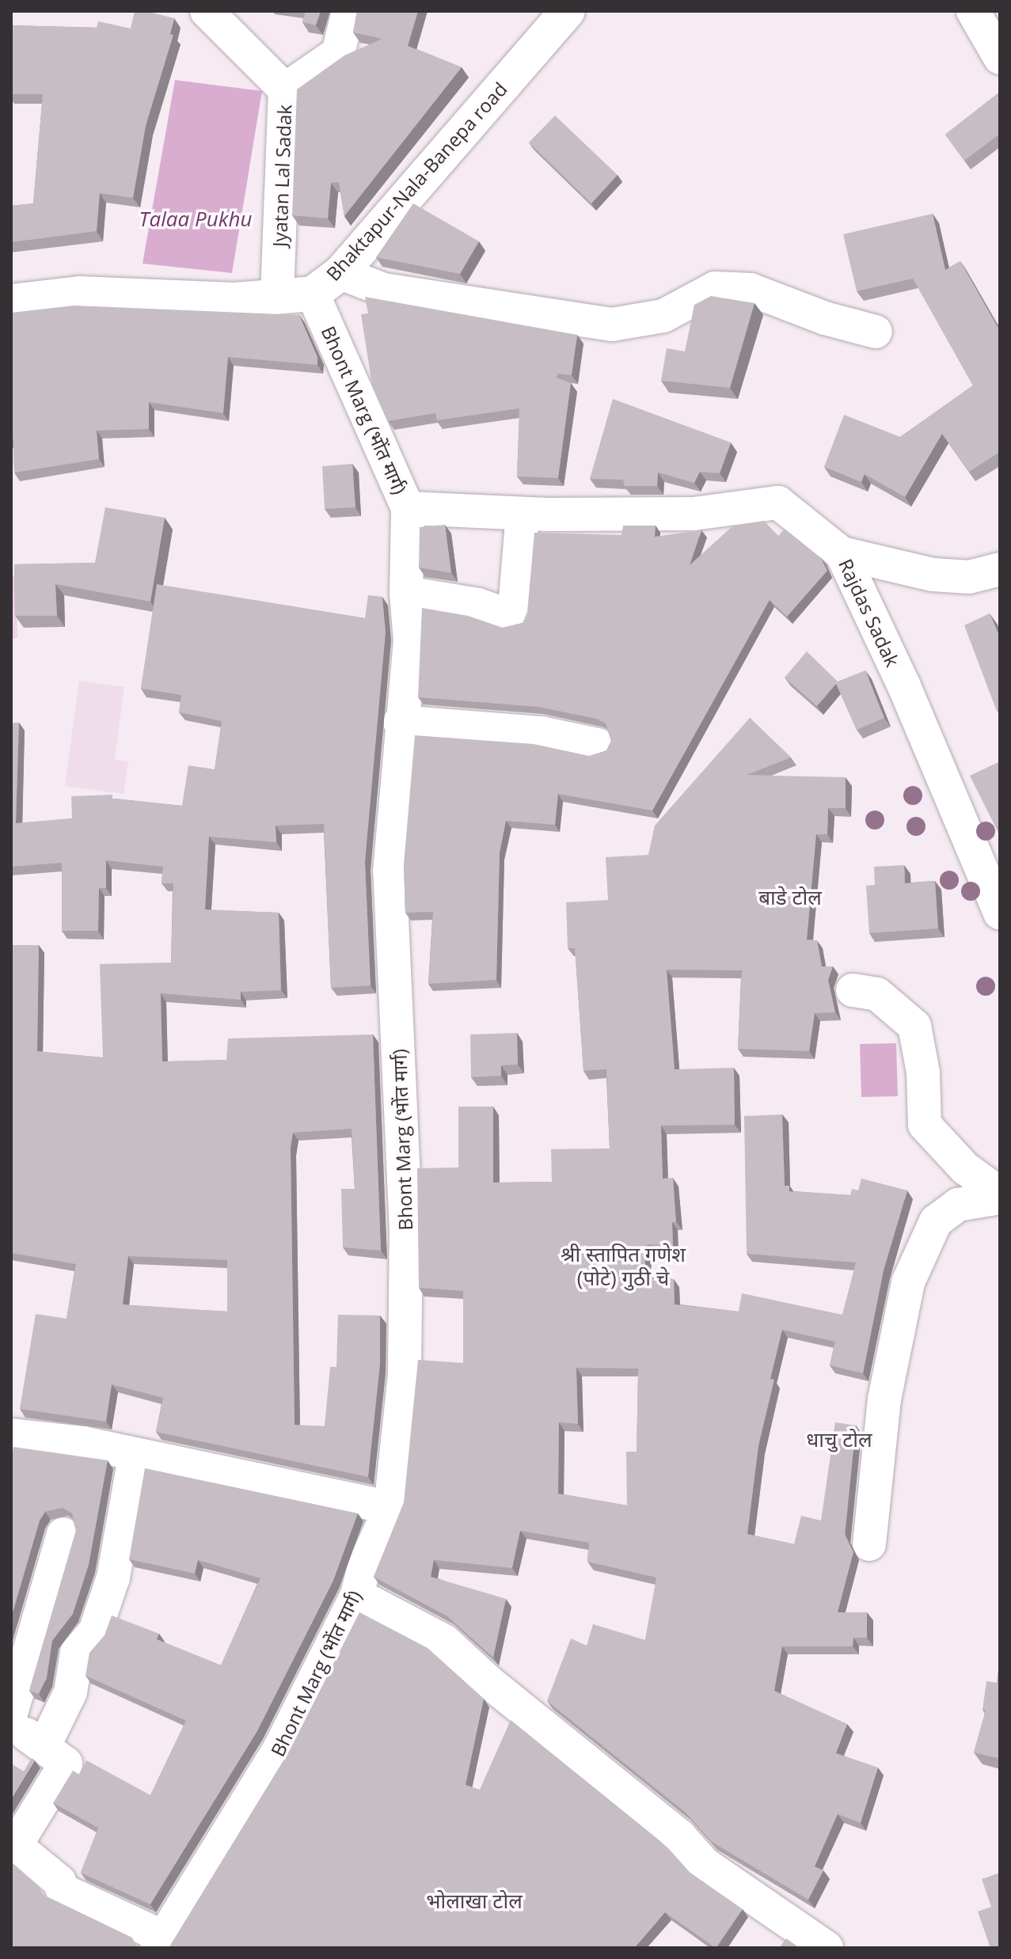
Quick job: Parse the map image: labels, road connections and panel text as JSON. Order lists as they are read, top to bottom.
{
  "streets": {
    "main road": ["Bhaktapur-Nala-Banepa road"],
    "street": ["Jyatan Lal Sadak", "Bhont Marg (भाेंत मार्ग)", "Rajdas Sadak"]
  },
  "crossings": [
    ["Jyatan Lal Sadak", "Bhaktapur-Nala-Banepa road"],
    ["Bhaktapur-Nala-Banepa road", "Bhont Marg (भाेंत मार्ग)"],
    ["Bhont Marg (भाेंत मार्ग)", "Rajdas Sadak"]
  ],
  "districts": [
    "बाडे टोल",
    "श्री स्तापित गणेश (पोटे) गुठी चे",
    "धाचु टोल",
    "भोलाखा टोल"
  ],
  "water": ["Talaa Pukhu"]
}
